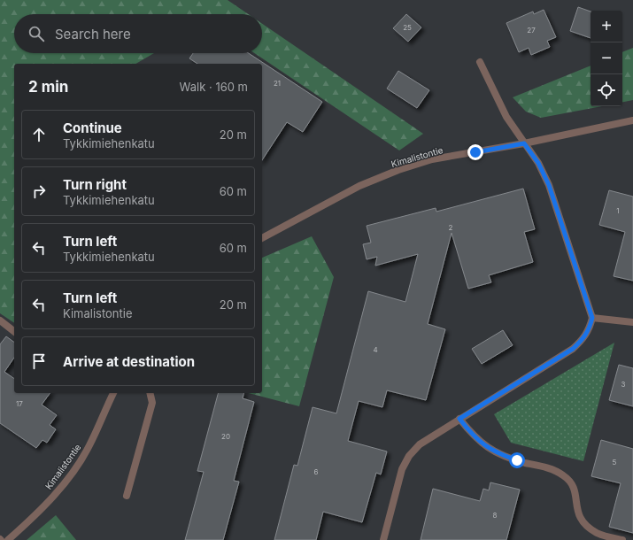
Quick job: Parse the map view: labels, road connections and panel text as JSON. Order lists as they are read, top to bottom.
{
  "streets": {
    "street": ["Kimalistontie"]
  },
  "house_numbers": [
    "25",
    "27",
    "21",
    "1",
    "2",
    "4",
    "3",
    "17",
    "20",
    "5",
    "6",
    "8"
  ],
  "page": {
    "map_buttons": ["+", "−"],
    "search": "Search here",
    "heading": ["2 min", "Walk · 160 m"],
    "list": [
      ["Continue", "Tykkimiehenkatu", "20 m"],
      ["Turn right", "Tykkimiehenkatu", "60 m"],
      ["Turn left", "Tykkimiehenkatu", "60 m"],
      ["Turn left", "Kimalistontie", "20 m"],
      "Arrive at destination"
    ]
  }
}
